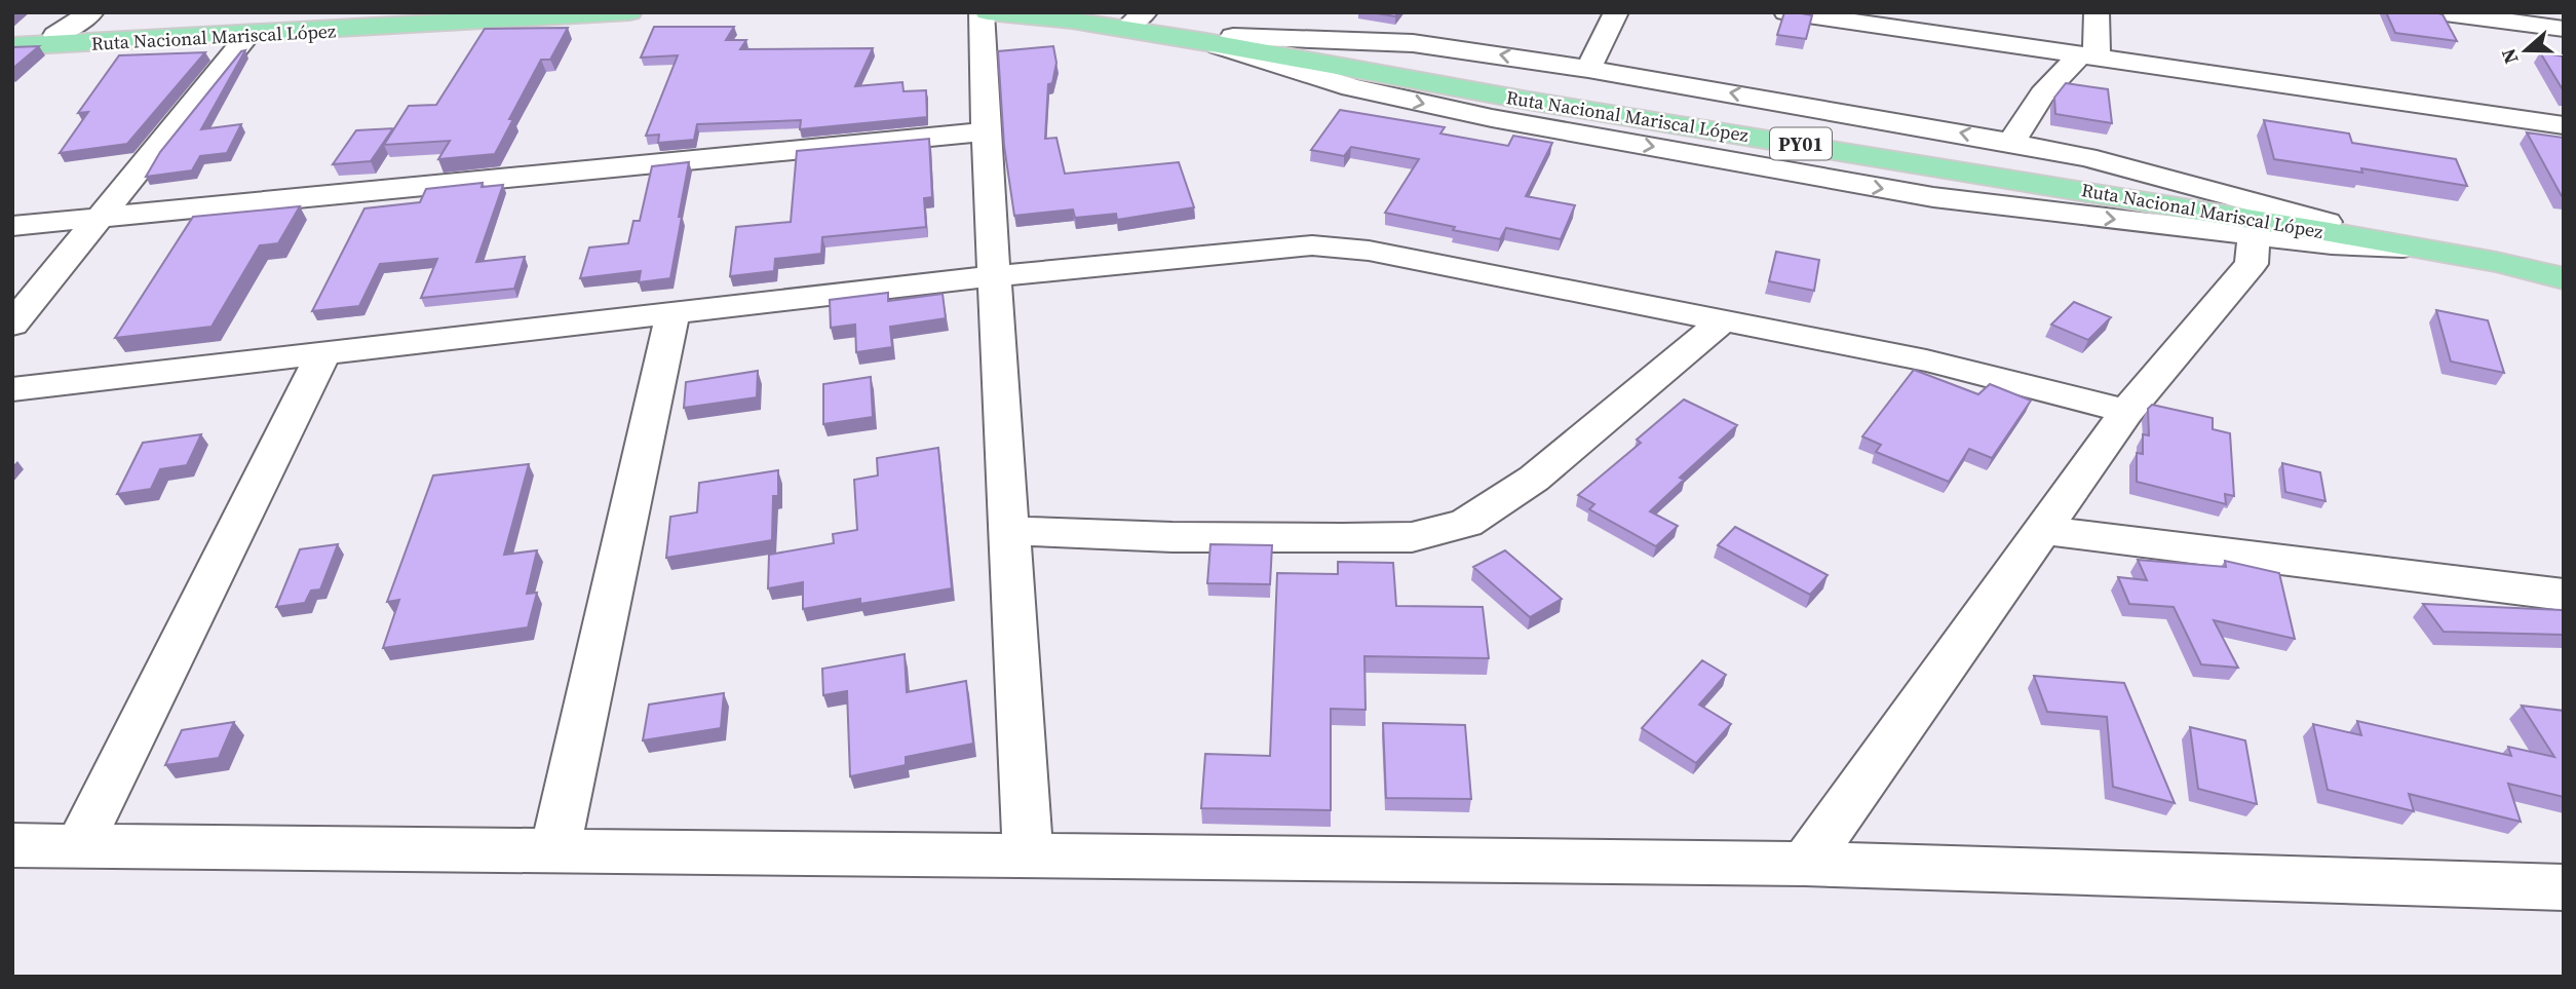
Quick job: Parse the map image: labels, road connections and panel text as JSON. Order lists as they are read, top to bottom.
{
  "streets": {
    "highway": ["Ruta Nacional Mariscal López", "PY01"]
  },
  "north": "left"
}
